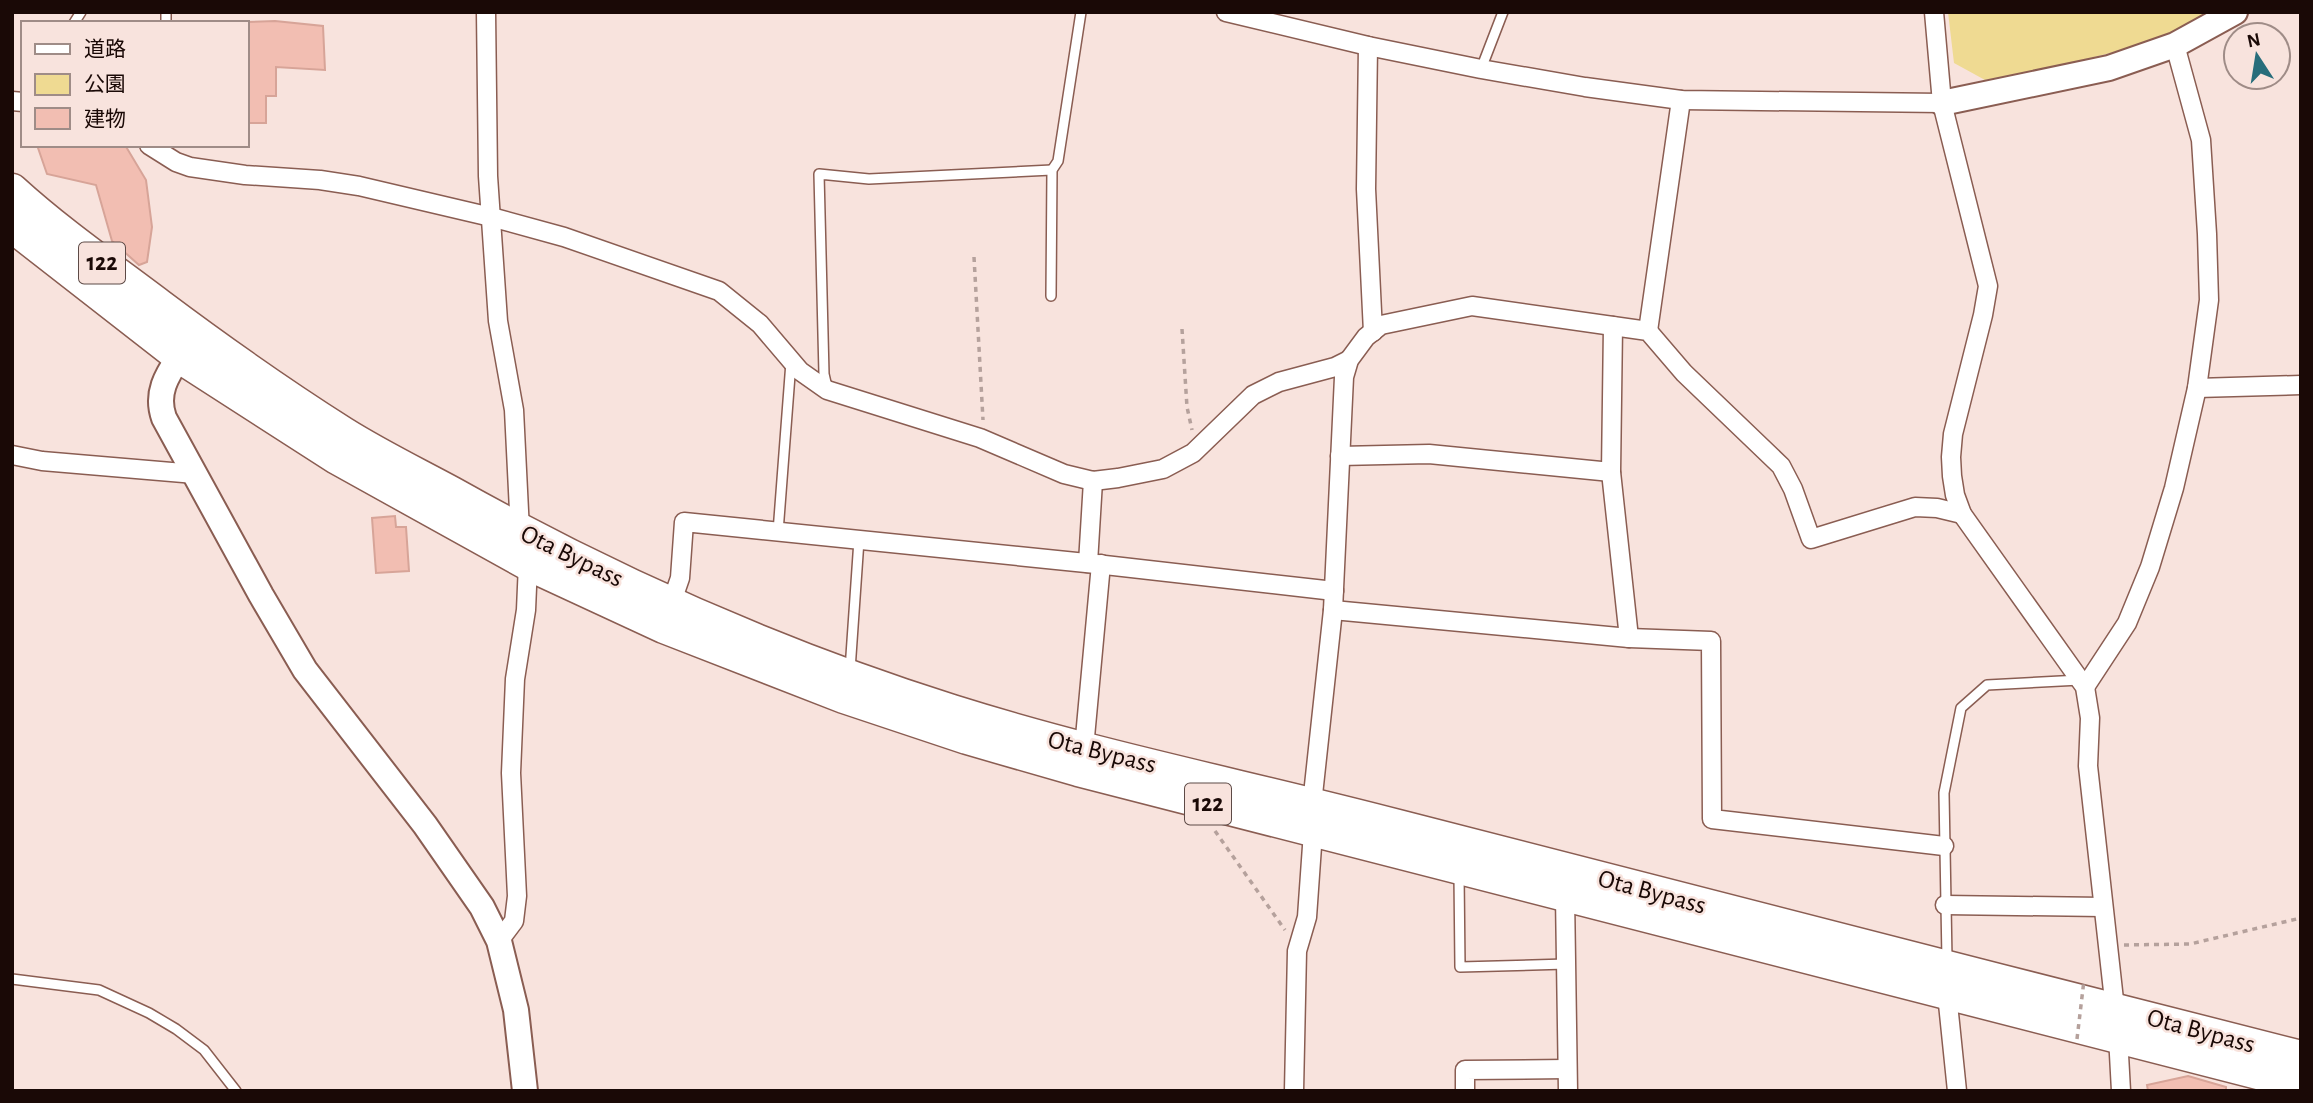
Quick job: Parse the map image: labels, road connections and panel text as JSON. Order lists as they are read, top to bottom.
{
  "streets": {
    "highway": ["122", "Ota Bypass"]
  },
  "legend": ["道路", "公園", "建物"],
  "north": "top"
}
